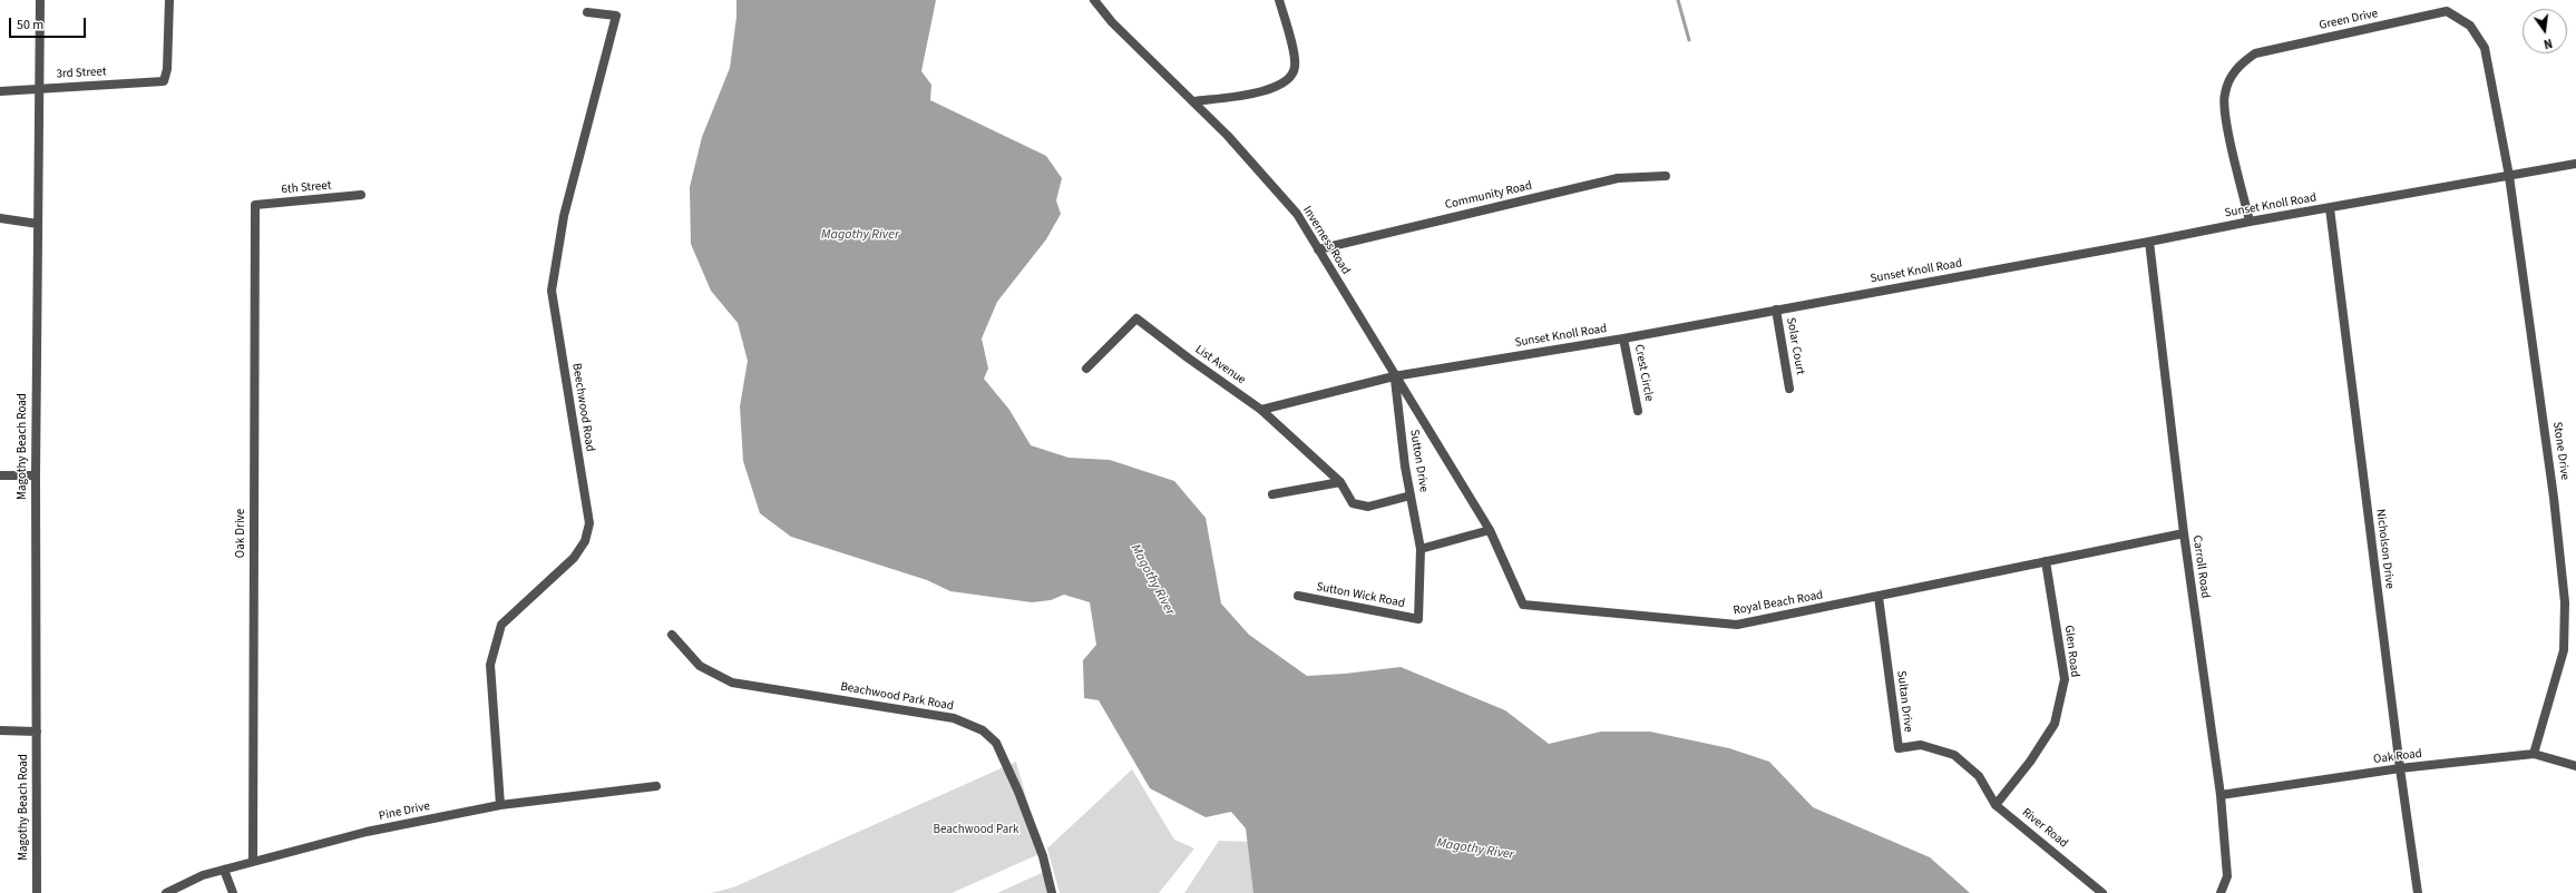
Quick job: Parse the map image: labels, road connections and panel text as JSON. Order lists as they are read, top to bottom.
{
  "streets": {
    "street": [
      "Green Drive",
      "3rd Street",
      "6th Street",
      "Community Road",
      "Sunset Knoll Road",
      "Inverness Road",
      "Solar Court",
      "List Avenue",
      "Crest Circle",
      "Beechwood Road",
      "Magothy Beach Road",
      "Stone Drive",
      "Sutton Drive",
      "Oak Drive",
      "Nicholson Drive",
      "Carroll Road",
      "Sutton Wick Road",
      "Royal Beach Road",
      "Glen Road",
      "Beachwood Park Road",
      "Sultan Drive",
      "Oak Road",
      "Pine Drive",
      "River Road"
    ]
  },
  "crossings": [
    ["Green Drive", "Sunset Knoll Road"],
    ["Green Drive", "Stone Drive"],
    ["3rd Street", "Magothy Beach Road"],
    ["6th Street", "Oak Drive"],
    ["Community Road", "Inverness Road"],
    ["Sunset Knoll Road", "Inverness Road"],
    ["Sunset Knoll Road", "Solar Court"],
    ["Sunset Knoll Road", "List Avenue"],
    ["Sunset Knoll Road", "Crest Circle"],
    ["Sunset Knoll Road", "Stone Drive"],
    ["Sunset Knoll Road", "Sutton Drive"],
    ["Sunset Knoll Road", "Nicholson Drive"],
    ["Sunset Knoll Road", "Carroll Road"],
    ["Inverness Road", "Sutton Drive"],
    ["Inverness Road", "Royal Beach Road"],
    ["List Avenue", "Sutton Drive"],
    ["Beechwood Road", "Pine Drive"],
    ["Stone Drive", "Oak Road"],
    ["Sutton Drive", "Sutton Wick Road"],
    ["Oak Drive", "Pine Drive"],
    ["Nicholson Drive", "Oak Road"],
    ["Carroll Road", "Royal Beach Road"],
    ["Carroll Road", "Oak Road"],
    ["Royal Beach Road", "Glen Road"],
    ["Royal Beach Road", "Sultan Drive"],
    ["Glen Road", "River Road"],
    ["Sultan Drive", "River Road"]
  ],
  "water": ["Magothy River"],
  "parks": ["Beachwood Park"],
  "scale_bar": "50 m",
  "north": "bottom"
}
